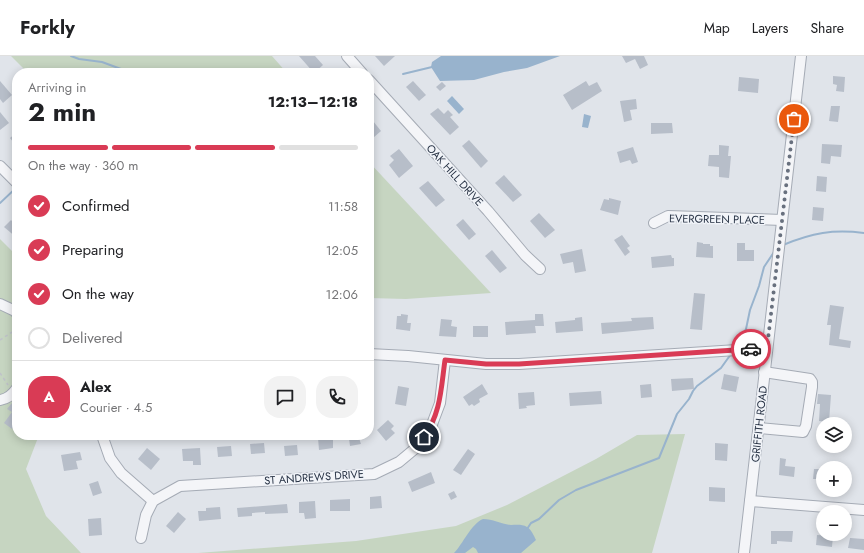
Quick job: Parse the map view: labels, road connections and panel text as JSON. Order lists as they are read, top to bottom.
{
  "streets": {
    "street": [
      "OAK HILL DRIVE",
      "EVERGREEN PLACE",
      "GRIFFITH ROAD",
      "ST ANDREWS DRIVE"
    ]
  },
  "crossings": [
    ["EVERGREEN PLACE", "GRIFFITH ROAD"]
  ],
  "page": {
    "header": "Forkly",
    "nav": ["Map", "Layers", "Share"],
    "heading": ["2 min", "Arriving in", "12:13–12:18"],
    "panel": ["Alex", "Courier · 4.5"],
    "bar": "On the way · 360 m",
    "list": [
      ["Confirmed", "11:58"],
      ["Preparing", "12:05"],
      ["On the way", "12:06"],
      "Delivered"
    ],
    "round": "A",
    "map_buttons": ["+", "−"]
  }
}
